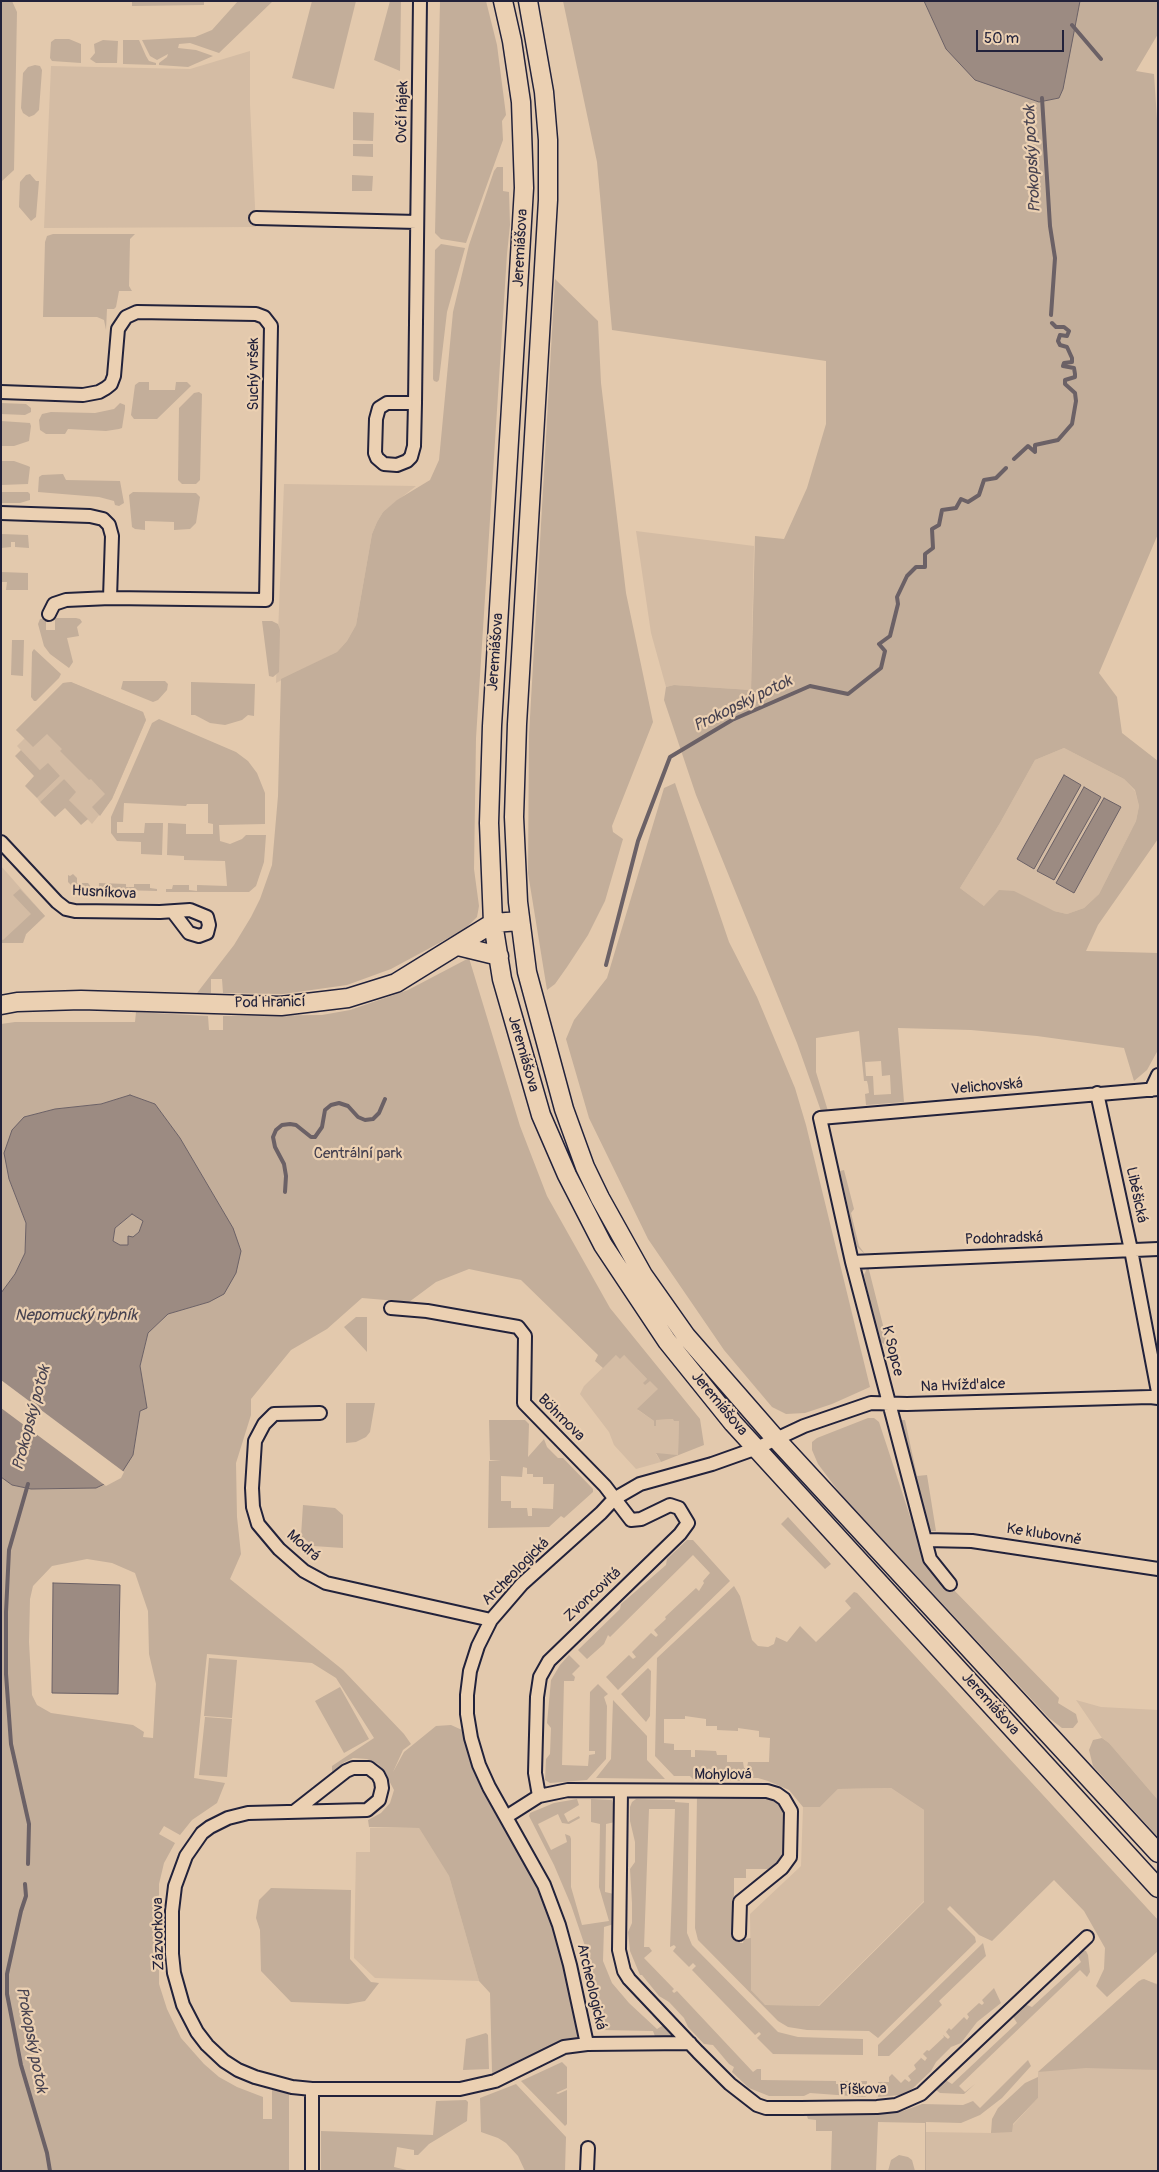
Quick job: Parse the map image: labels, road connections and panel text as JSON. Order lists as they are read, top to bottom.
{
  "streets": {
    "main road": ["Jeremiášova", "Pod Hranicí"],
    "street": [
      "Ovčí hájek",
      "Suchý vršek",
      "Husníkova",
      "Velichovská",
      "Liběšická",
      "Podohradská",
      "K Sopce",
      "Na Hvížďalce",
      "Böhmova",
      "Ke klubovně",
      "Modrá",
      "Archeologická",
      "Zvoncovitá",
      "Mohylová",
      "Zázvorkova",
      "Píškova"
    ]
  },
  "crossings": [
    ["Jeremiášova", "Pod Hranicí"],
    ["Jeremiášova", "Na Hvížďalce"],
    ["Jeremiášova", "Archeologická"],
    ["Velichovská", "Liběšická"],
    ["Velichovská", "K Sopce"],
    ["Liběšická", "Podohradská"],
    ["Podohradská", "K Sopce"],
    ["K Sopce", "Na Hvížďalce"],
    ["K Sopce", "Ke klubovně"],
    ["Na Hvížďalce", "Archeologická"],
    ["Böhmova", "Archeologická"],
    ["Böhmova", "Zvoncovitá"],
    ["Modrá", "Archeologická"],
    ["Archeologická", "Zvoncovitá"],
    ["Archeologická", "Mohylová"],
    ["Archeologická", "Zázvorkova"],
    ["Zvoncovitá", "Mohylová"],
    ["Mohylová", "Píškova"]
  ],
  "water": ["Prokopský potok", "Nepomucký rybník"],
  "parks": ["Centrální park"],
  "scale_bar": "50 m"
}
